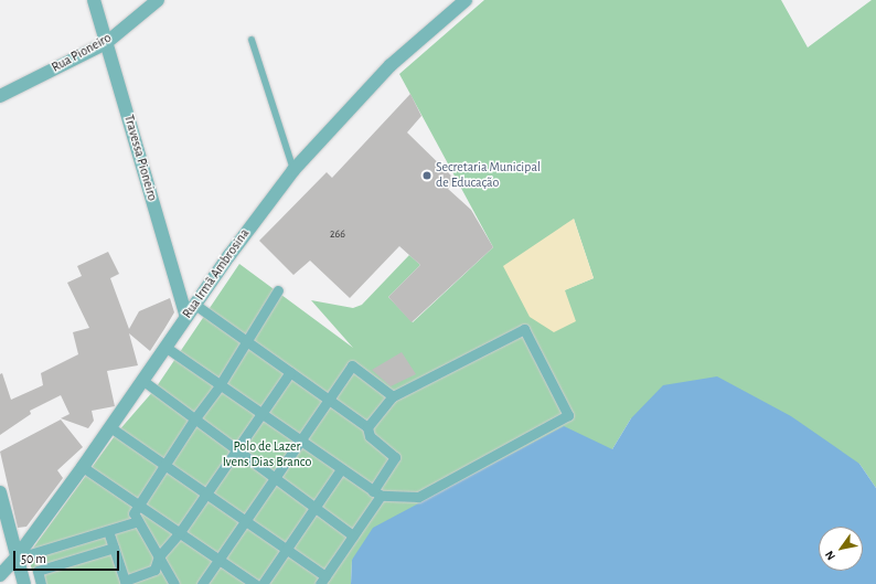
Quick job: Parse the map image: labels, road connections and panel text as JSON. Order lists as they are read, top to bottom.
{
  "streets": {
    "street": ["Rua Pioneiro", "Travessa Pioneiro", "Rua Irmã Ambrosina"]
  },
  "crossings": [
    ["Rua Pioneiro", "Travessa Pioneiro"],
    ["Travessa Pioneiro", "Rua Irmã Ambrosina"]
  ],
  "parks": ["Polo de Lazer Ivens Dias Branco"],
  "places": ["Secretaria Municipal de Educação"],
  "house_numbers": ["266"],
  "scale_bar": "50 m",
  "north": "bottom left"
}
